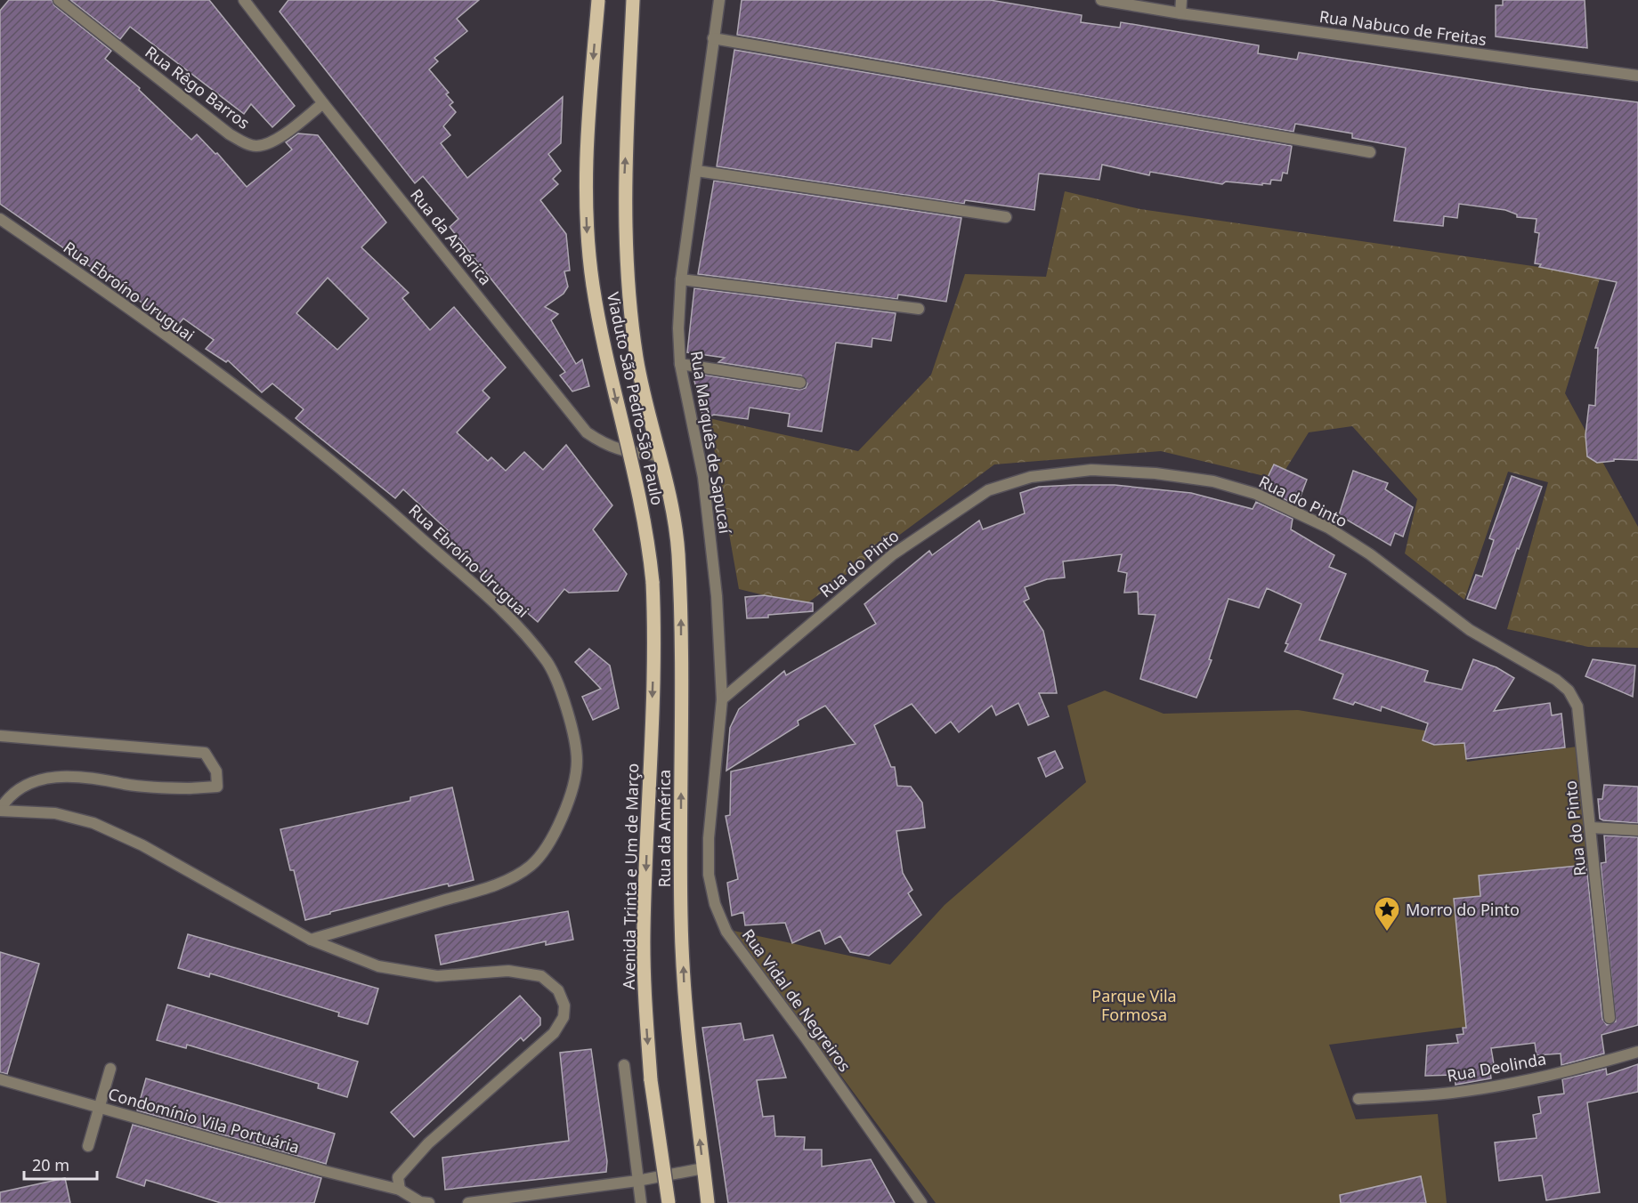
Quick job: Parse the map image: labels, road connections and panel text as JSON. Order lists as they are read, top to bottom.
{
  "streets": {
    "main road": ["Rua da América", "Viaduto São Pedro-São Paulo", "Avenida Trinta e Um de Março"],
    "street": [
      "Rua Nabuco de Freitas",
      "Rua Rêgo Barros",
      "Rua Ebroíno Uruguai",
      "Rua Marquês de Sapucaí",
      "Rua do Pinto",
      "Rua Vidal de Negreiros",
      "Rua Deolinda",
      "Condomínio Vila Portuária"
    ]
  },
  "crossings": [
    ["Rua Rêgo Barros", "Rua da América"],
    ["Rua da América", "Viaduto São Pedro-São Paulo"],
    ["Viaduto São Pedro-São Paulo", "Avenida Trinta e Um de Março"],
    ["Rua Marquês de Sapucaí", "Rua do Pinto"],
    ["Rua Marquês de Sapucaí", "Rua Vidal de Negreiros"],
    ["Rua do Pinto", "Rua Vidal de Negreiros"]
  ],
  "one_way": ["Rua da América", "Avenida Trinta e Um de Março"],
  "parks": ["Parque Vila Formosa"],
  "places": {
    "place": ["Morro do Pinto"]
  },
  "scale_bar": "20 m"
}
